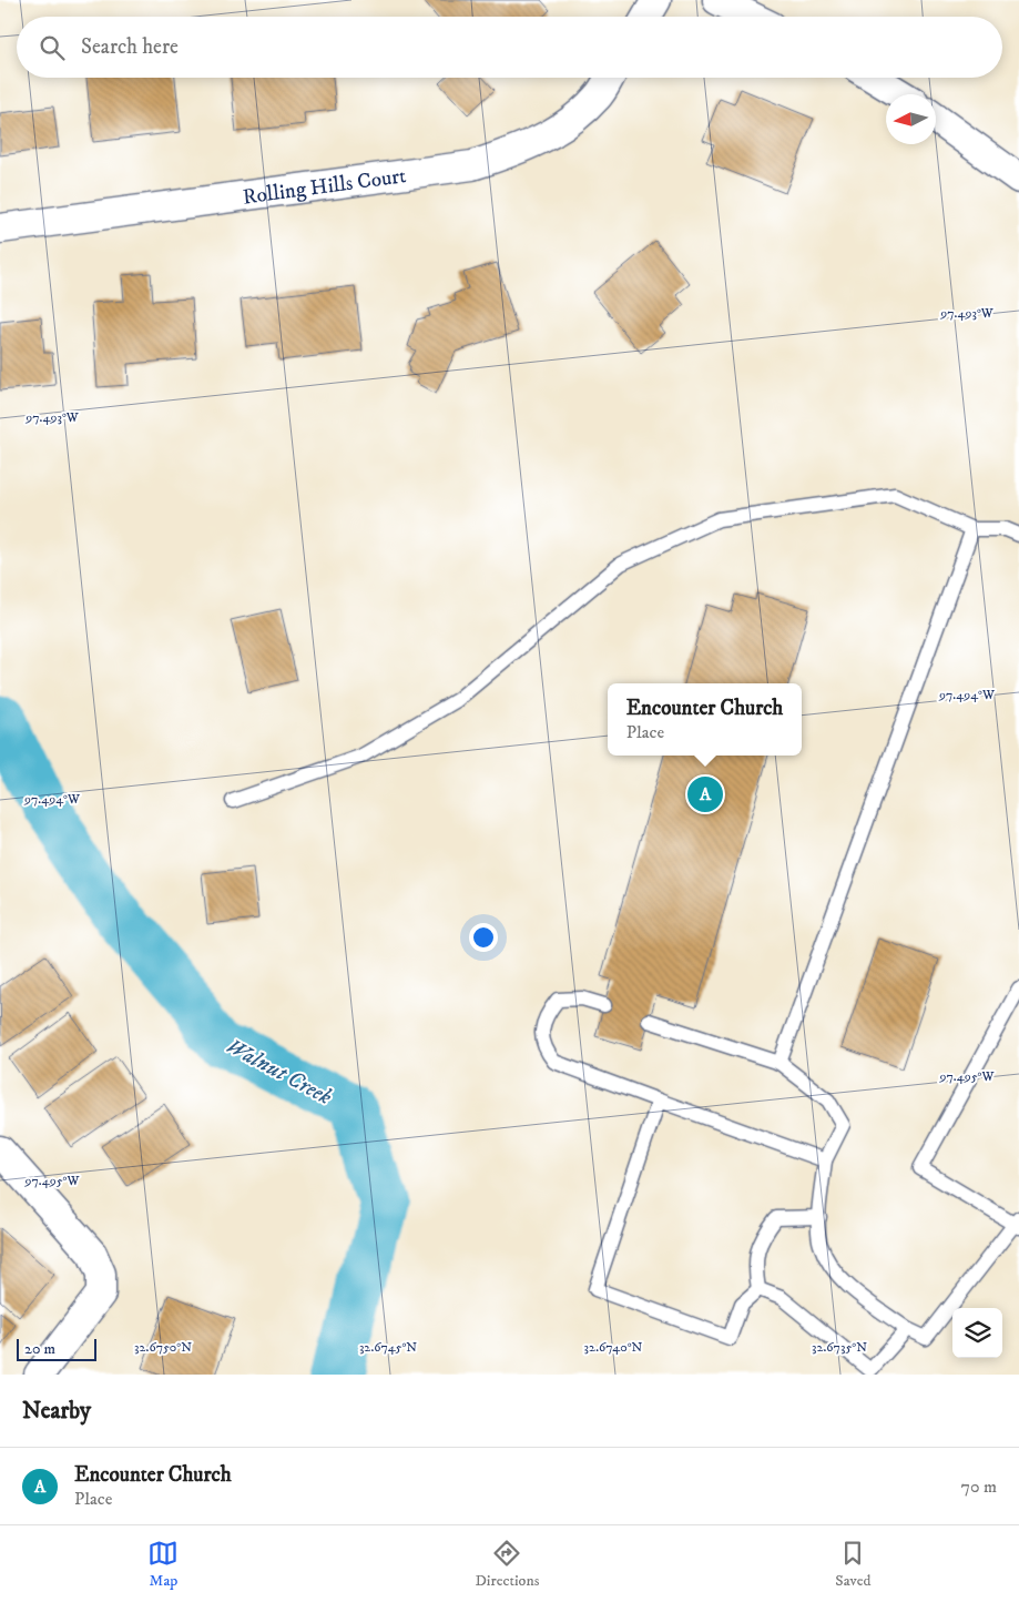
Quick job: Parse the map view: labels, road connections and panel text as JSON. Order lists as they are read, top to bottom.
{
  "streets": {
    "street": ["Rolling Hills Court"]
  },
  "water": ["Walnut Creek"],
  "scale_bar": "20 m",
  "north": "left",
  "page": {
    "search": "Search here",
    "popup": ["Encounter Church", "Place"],
    "pins": "A",
    "scale": "20 m",
    "heading": "Nearby",
    "list": [
      {
        "mark": "A",
        "name": "Encounter Church",
        "note": "Place",
        "value": "70 m"
      }
    ],
    "nav": ["Map", "Directions", "Saved"]
  },
  "coordinates": [
    "97.493°W",
    "97.494°W",
    "97.495°W",
    "32.6750°N",
    "32.6745°N",
    "32.6740°N",
    "32.6735°N"
  ]
}
